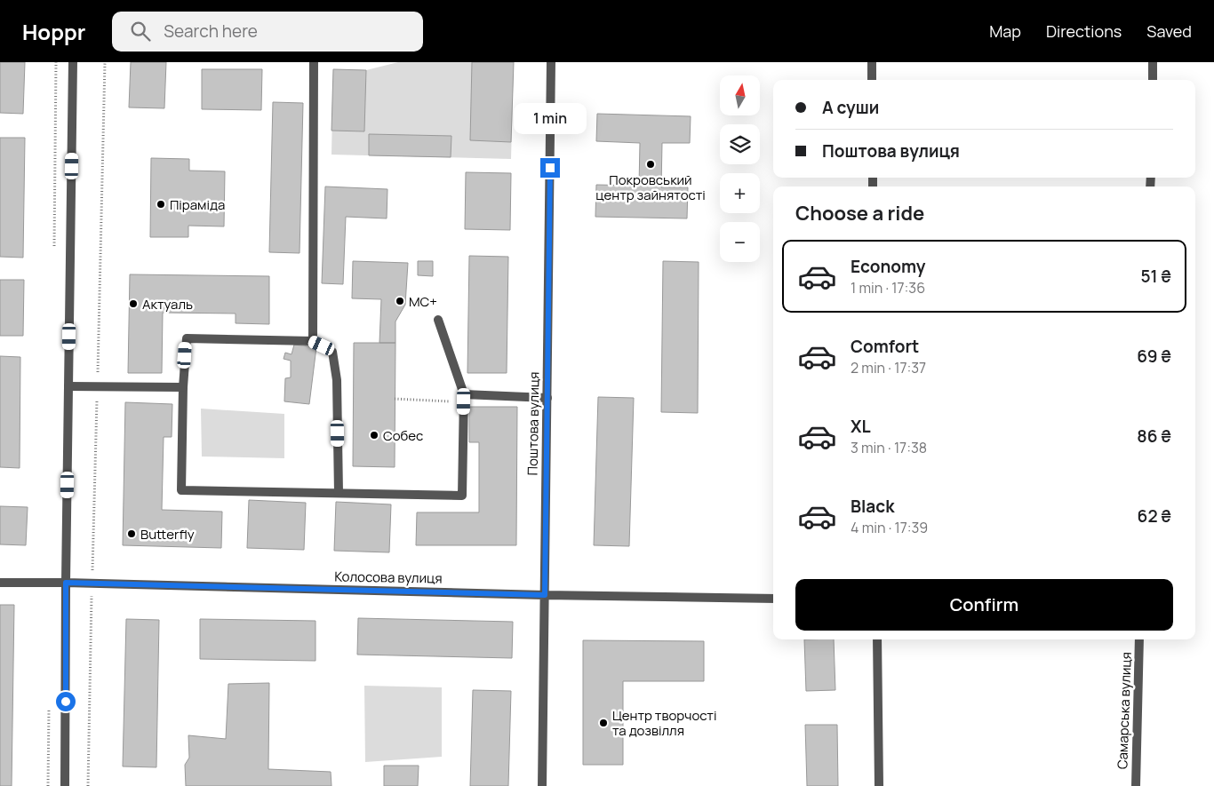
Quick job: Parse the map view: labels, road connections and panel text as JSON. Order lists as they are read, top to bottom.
{
  "streets": {
    "street": ["Поштова вулиця", "Колосова вулиця", "Самарська вулиця"]
  },
  "crossings": [
    ["Поштова вулиця", "Колосова вулиця"]
  ],
  "places": [
    "Покровський центр зайнятості",
    "Піраміда",
    "МС+",
    "Актуаль",
    "Собес",
    "Butterfly",
    "Центр творчості та дозвілля"
  ],
  "north": "top",
  "page": {
    "header": "Hoppr",
    "search": "Search here",
    "nav": ["Map", "Directions", "Saved"],
    "map_buttons": ["+", "−"],
    "banner": ["А суши", "Поштова вулиця"],
    "bubble": "1 min",
    "heading": "Choose a ride",
    "list": [
      {
        "name": "Economy",
        "note": "1 min · 17:36",
        "value": "51 ₴"
      },
      {
        "name": "Comfort",
        "note": "2 min · 17:37",
        "value": "69 ₴"
      },
      {
        "name": "XL",
        "note": "3 min · 17:38",
        "value": "86 ₴"
      },
      {
        "name": "Black",
        "note": "4 min · 17:39",
        "value": "62 ₴"
      }
    ],
    "buttons": "Confirm"
  }
}
